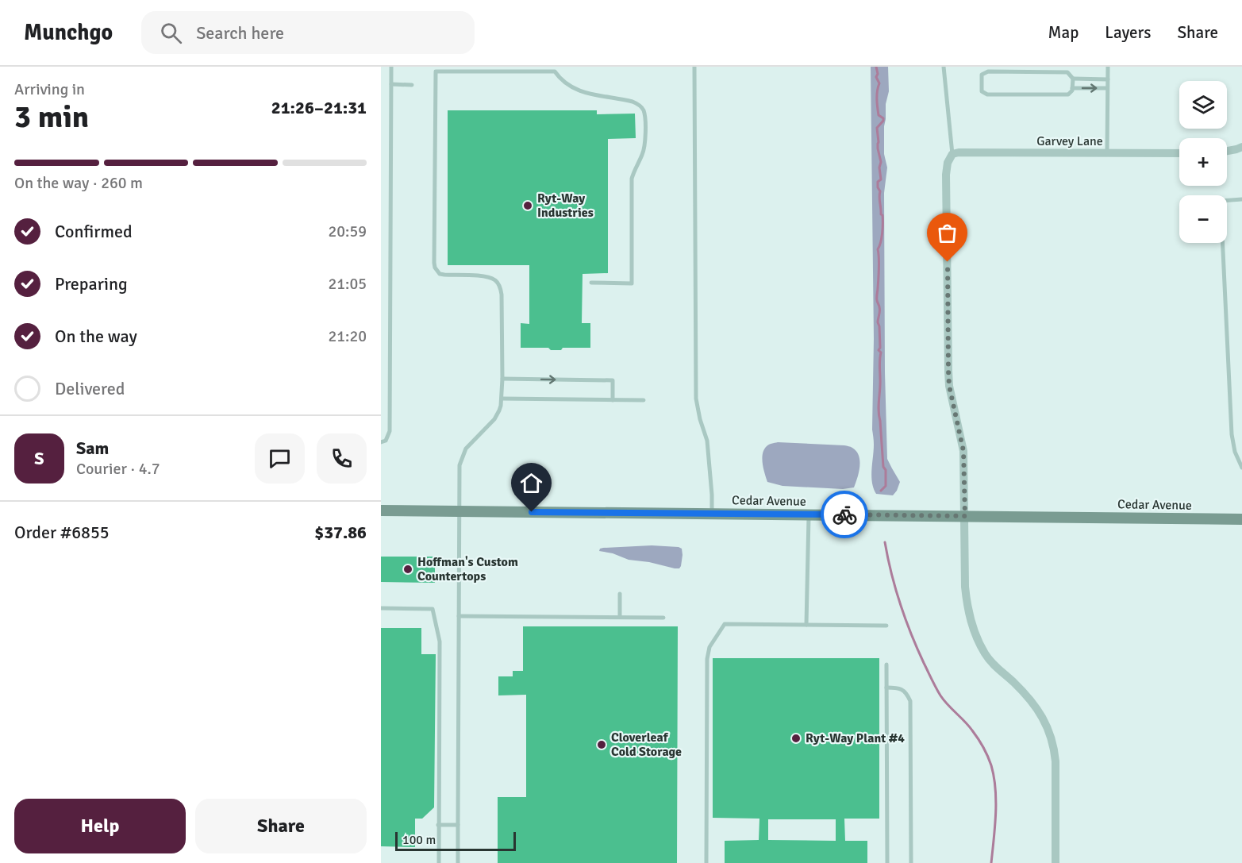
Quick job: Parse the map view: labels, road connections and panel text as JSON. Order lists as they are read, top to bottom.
{
  "streets": {
    "main road": ["Cedar Avenue"],
    "street": ["Garvey Lane"]
  },
  "places": [
    "Ryt-Way Industries",
    "Hoffman's Custom Countertops",
    "Ryt-Way Plant #4",
    "Cloverleaf Cold Storage"
  ],
  "scale_bar": "100 m",
  "page": {
    "header": "Munchgo",
    "search": "Search here",
    "nav": ["Map", "Layers", "Share"],
    "heading": ["3 min", "Arriving in", "21:26–21:31"],
    "panel": [
      "Sam",
      "Courier · 4.7",
      "Order #6855",
      "$37.86"
    ],
    "map_buttons": ["+", "−"],
    "bar": "On the way · 260 m",
    "list": [
      ["Confirmed", "20:59"],
      ["Preparing", "21:05"],
      ["On the way", "21:20"],
      "Delivered"
    ],
    "round": "S",
    "buttons": ["Help", "Share"],
    "scale": "100 m"
  }
}
